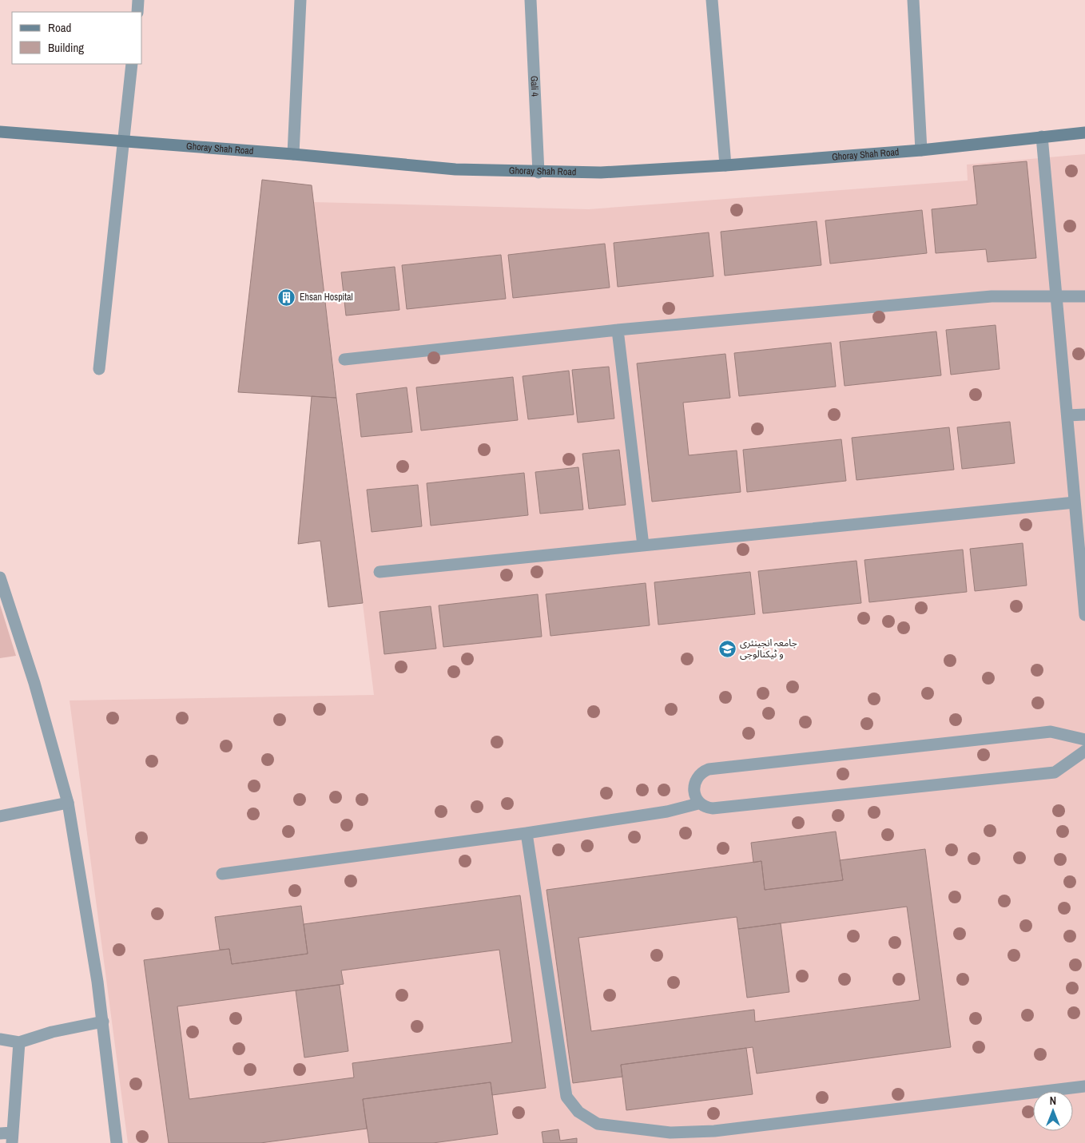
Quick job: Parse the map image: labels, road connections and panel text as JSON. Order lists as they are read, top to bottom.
{
  "streets": {
    "main road": ["Ghoray Shah Road"],
    "street": ["Gali 4"]
  },
  "crossings": [
    ["Gali 4", "Ghoray Shah Road"]
  ],
  "places": {
    "building": ["Ehsan Hospital"],
    "school or university": ["جامعہ انجینئری و ٹیکنالوجی"]
  },
  "legend": ["Road", "Building"],
  "north": "top"
}
